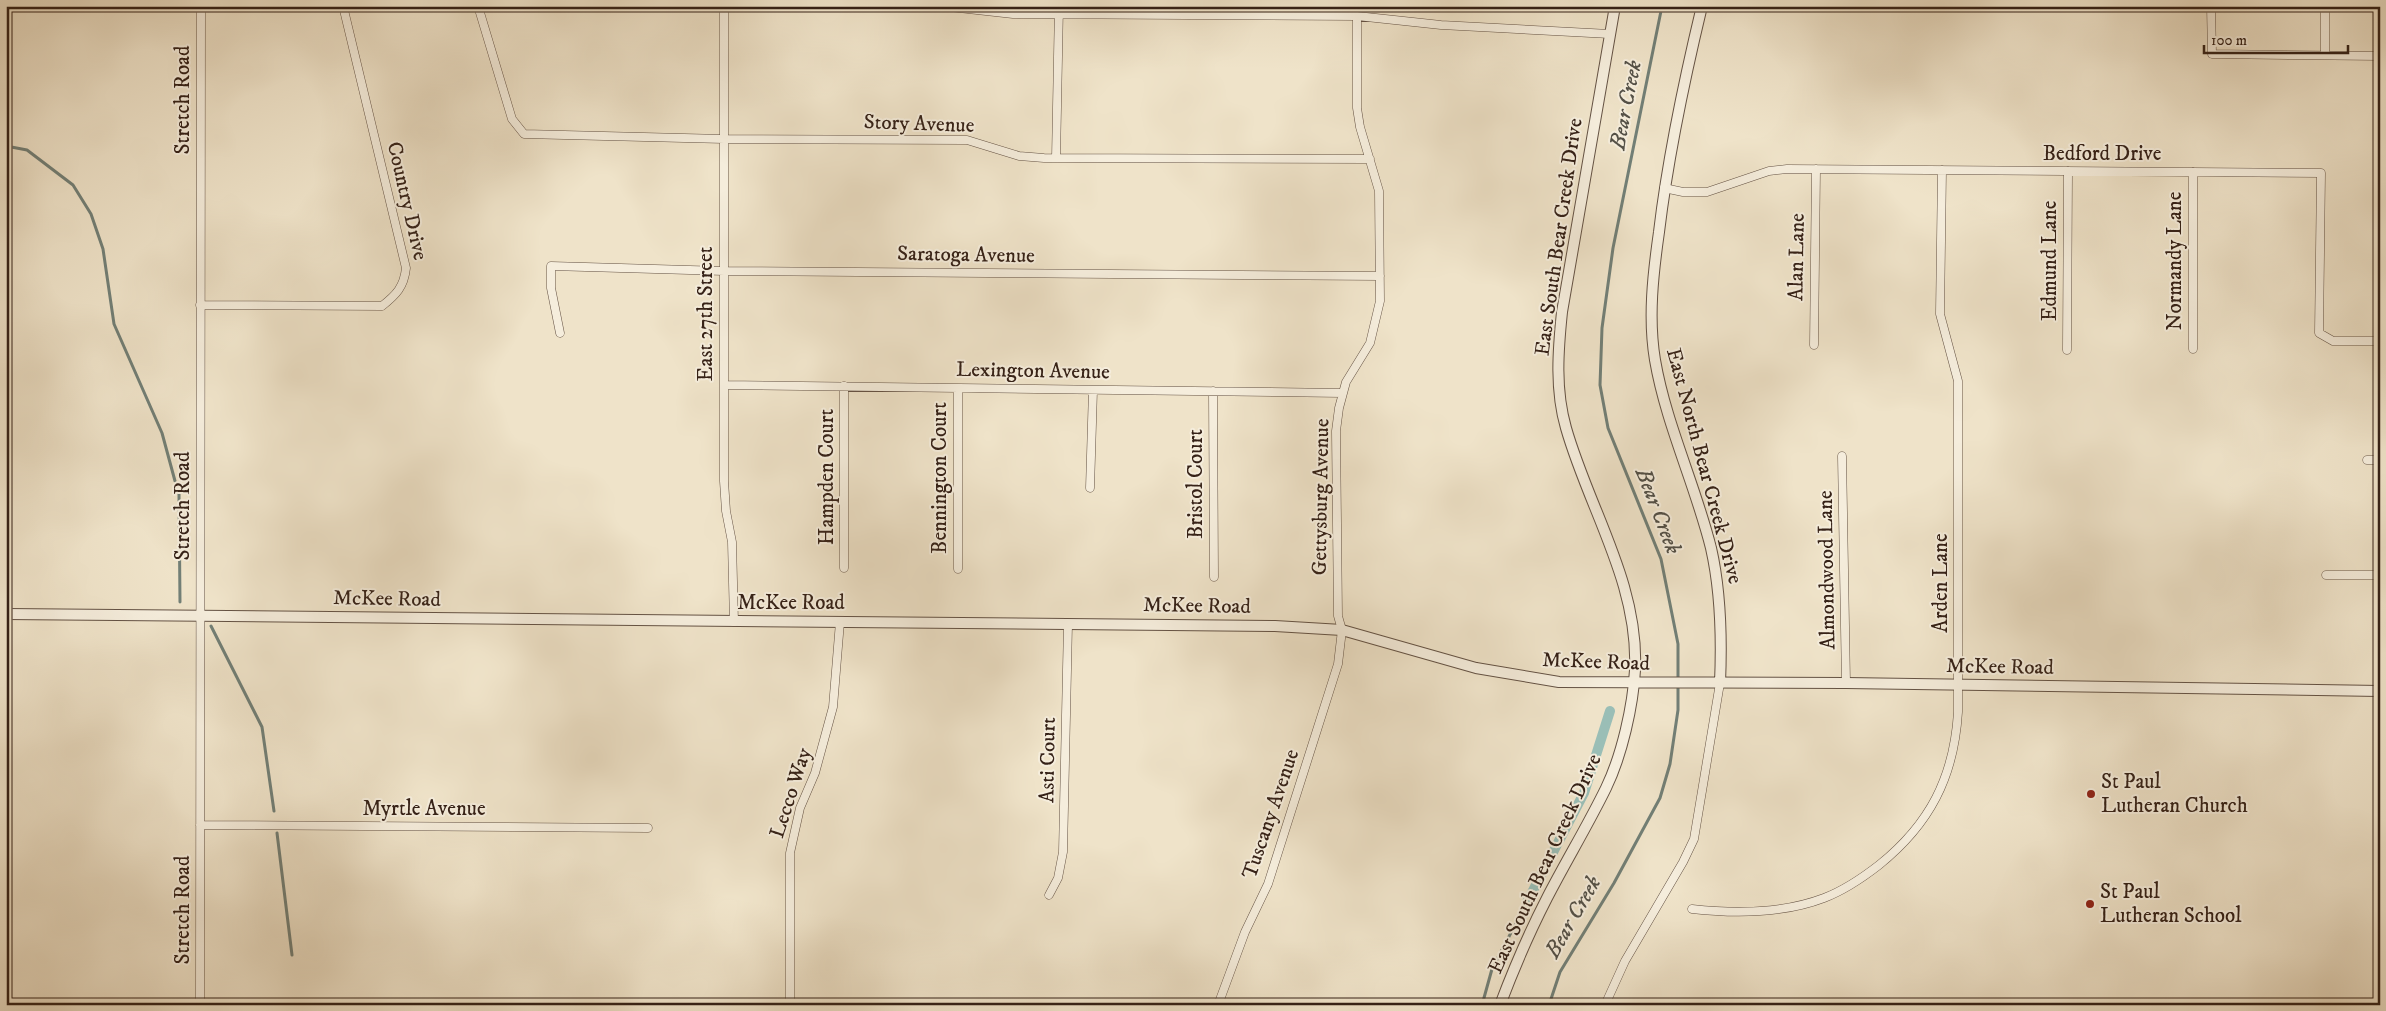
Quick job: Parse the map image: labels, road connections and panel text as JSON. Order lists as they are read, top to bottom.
{
  "streets": {
    "street": [
      "Stretch Road",
      "Story Avenue",
      "Bedford Drive",
      "Country Drive",
      "East South Bear Creek Drive",
      "Saratoga Avenue",
      "Alan Lane",
      "Edmund Lane",
      "Normandy Lane",
      "East 27th Street",
      "Lexington Avenue",
      "East North Bear Creek Drive",
      "Hampden Court",
      "Bennington Court",
      "Bristol Court",
      "Gettysburg Avenue",
      "Almondwood Lane",
      "Arden Lane",
      "McKee Road",
      "Asti Court",
      "Lecco Way",
      "Myrtle Avenue",
      "Tuscany Avenue"
    ]
  },
  "crossings": [
    ["Stretch Road", "Country Drive"],
    ["Stretch Road", "McKee Road"],
    ["Stretch Road", "Myrtle Avenue"],
    ["Story Avenue", "East 27th Street"],
    ["Story Avenue", "Gettysburg Avenue"],
    ["Bedford Drive", "Alan Lane"],
    ["Bedford Drive", "Edmund Lane"],
    ["Bedford Drive", "Normandy Lane"],
    ["Bedford Drive", "East North Bear Creek Drive"],
    ["Bedford Drive", "Arden Lane"],
    ["East South Bear Creek Drive", "McKee Road"],
    ["Saratoga Avenue", "East 27th Street"],
    ["Saratoga Avenue", "Gettysburg Avenue"],
    ["East 27th Street", "Lexington Avenue"],
    ["East 27th Street", "McKee Road"],
    ["Lexington Avenue", "Hampden Court"],
    ["Lexington Avenue", "Bennington Court"],
    ["Lexington Avenue", "Bristol Court"],
    ["Lexington Avenue", "Gettysburg Avenue"],
    ["East North Bear Creek Drive", "McKee Road"],
    ["Gettysburg Avenue", "McKee Road"],
    ["Gettysburg Avenue", "Tuscany Avenue"],
    ["Almondwood Lane", "McKee Road"],
    ["Arden Lane", "McKee Road"],
    ["McKee Road", "Asti Court"],
    ["McKee Road", "Lecco Way"],
    ["McKee Road", "Tuscany Avenue"]
  ],
  "water": ["Bear Creek"],
  "places": ["St Paul Lutheran Church", "St Paul Lutheran School"],
  "scale_bar": "100 m"
}
